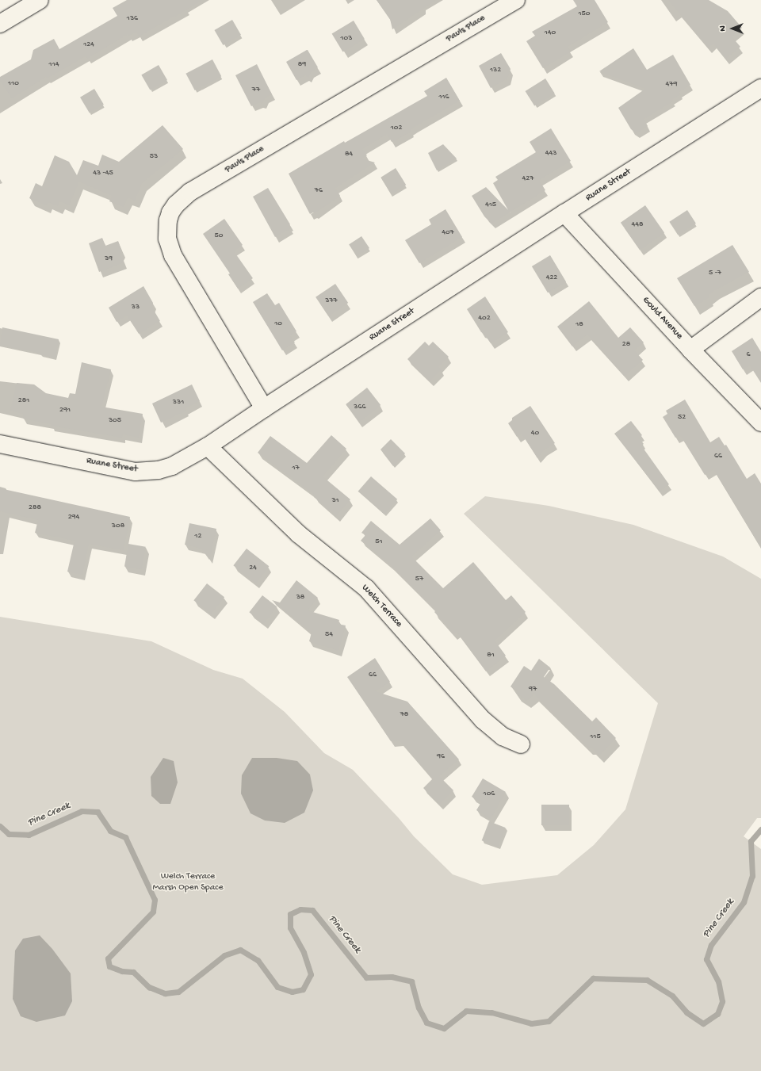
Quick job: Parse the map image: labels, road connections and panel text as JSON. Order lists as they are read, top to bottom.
{
  "streets": {
    "street": [
      "Pauls Place",
      "Ruane Street",
      "Gould Avenue",
      "Welch Terrace"
    ]
  },
  "crossings": [
    ["Pauls Place", "Ruane Street"],
    ["Ruane Street", "Gould Avenue"],
    ["Ruane Street", "Welch Terrace"]
  ],
  "water": ["Pine Creek"],
  "parks": ["Welch Terrace Marsh Open Space"],
  "house_numbers": [
    "150",
    "136",
    "140",
    "103",
    "124",
    "114",
    "89",
    "132",
    "110",
    "479",
    "77",
    "116",
    "102",
    "443",
    "84",
    "53",
    "43 -45",
    "427",
    "76",
    "415",
    "448",
    "407",
    "50",
    "39",
    "5 -7",
    "422",
    "377",
    "33",
    "402",
    "10",
    "18",
    "28",
    "6",
    "281",
    "331",
    "366",
    "291",
    "52",
    "305",
    "40",
    "66",
    "17",
    "31",
    "288",
    "294",
    "308",
    "12",
    "51",
    "24",
    "57",
    "38",
    "54",
    "81",
    "66",
    "97",
    "78",
    "115",
    "96",
    "106"
  ],
  "north": "left"
}
